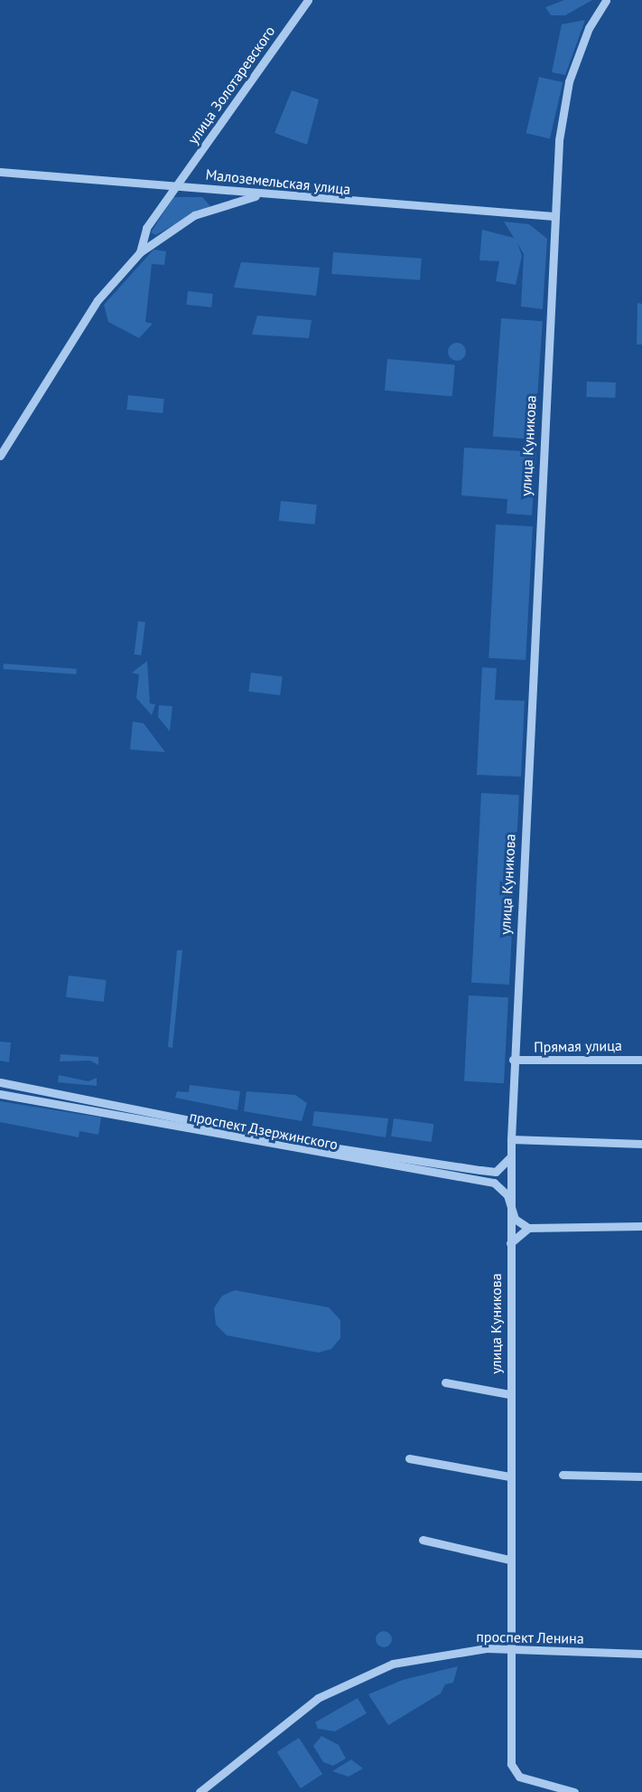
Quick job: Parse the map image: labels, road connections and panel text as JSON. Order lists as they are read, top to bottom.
{
  "streets": {
    "street": [
      "улица Золотаревского",
      "Малоземельская улица",
      "улица Куникова",
      "Прямая улица",
      "проспект Дзержинского",
      "проспект Ленина"
    ]
  },
  "crossings": [
    ["улица Золотаревского", "Малоземельская улица"],
    ["Малоземельская улица", "улица Куникова"],
    ["улица Куникова", "Прямая улица"],
    ["улица Куникова", "проспект Ленина"]
  ]
}
